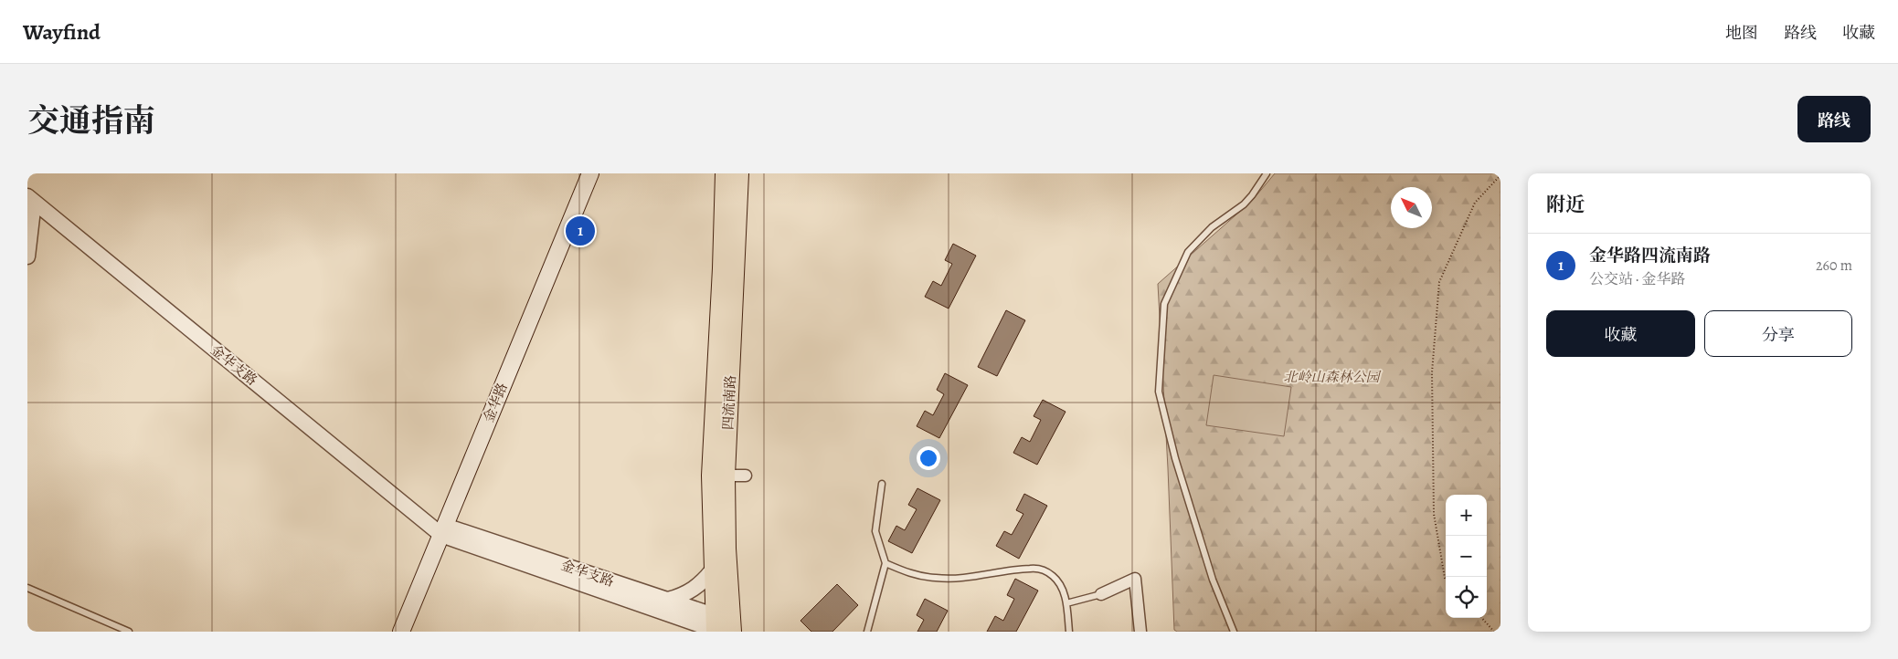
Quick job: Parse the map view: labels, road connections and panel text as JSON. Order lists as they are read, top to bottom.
{
  "streets": {
    "main road": ["金华路", "四流南路"],
    "street": ["金华支路"]
  },
  "crossings": [
    ["金华支路", "金华路"],
    ["金华支路", "四流南路"]
  ],
  "parks": ["北岭山森林公园"],
  "north": "top left",
  "page": {
    "header": "Wayfind",
    "nav": ["地图", "路线", "收藏"],
    "title": "交通指南",
    "buttons": [
      "路线",
      ["收藏", "分享"]
    ],
    "heading": "附近",
    "pins": "1",
    "list": [
      {
        "mark": "1",
        "name": "金华路四流南路",
        "note": "公交站 · 金华路",
        "value": "260 m"
      }
    ],
    "map_buttons": ["+", "−"]
  }
}
